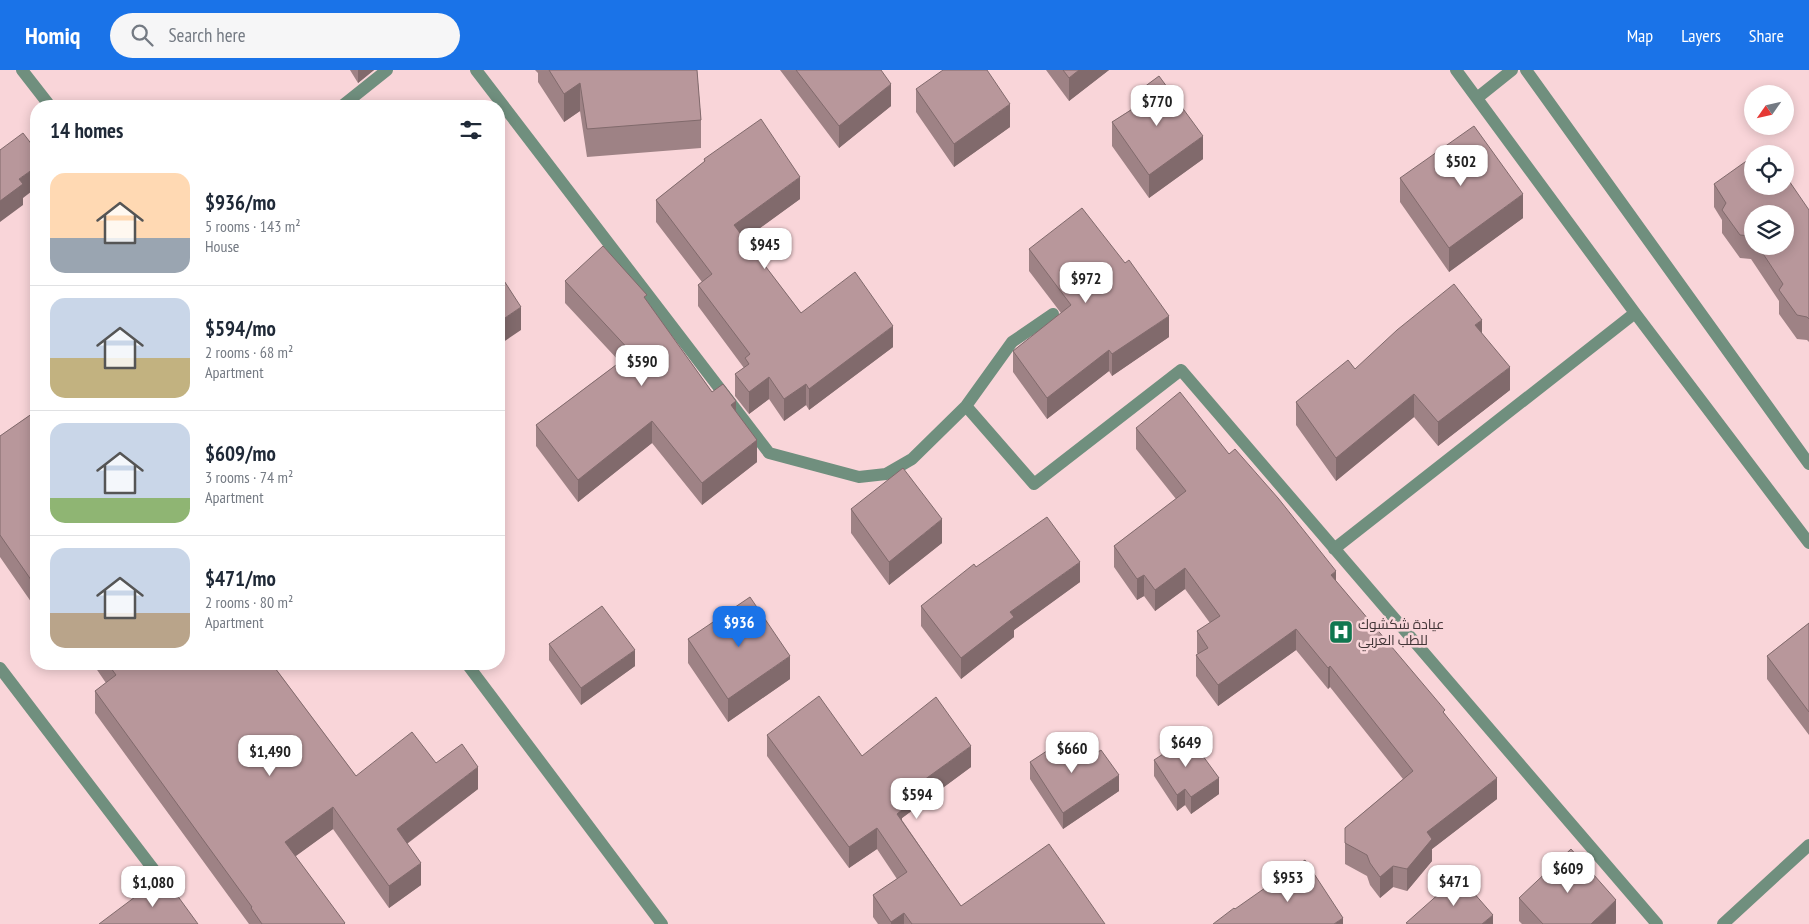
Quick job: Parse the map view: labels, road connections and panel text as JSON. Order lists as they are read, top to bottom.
{
  "places": {
    "hospital": ["عيادة شكشوك للطب العربي"]
  },
  "north": "bottom left",
  "page": {
    "header": "Homiq",
    "search": "Search here",
    "nav": ["Map", "Layers", "Share"],
    "price": [
      "$770",
      "$502",
      "$945",
      "$972",
      "$590",
      "$936",
      "$649",
      "$660",
      "$1,490",
      "$594",
      "$609",
      "$953",
      "$471",
      "$1,080"
    ],
    "heading": "14 homes",
    "list": [
      {
        "name": "$936/mo",
        "note": "5 rooms · 143 m² · House"
      },
      {
        "name": "$594/mo",
        "note": "2 rooms · 68 m² · Apartment"
      },
      {
        "name": "$609/mo",
        "note": "3 rooms · 74 m² · Apartment"
      },
      {
        "name": "$471/mo",
        "note": "2 rooms · 80 m² · Apartment"
      }
    ]
  }
}
